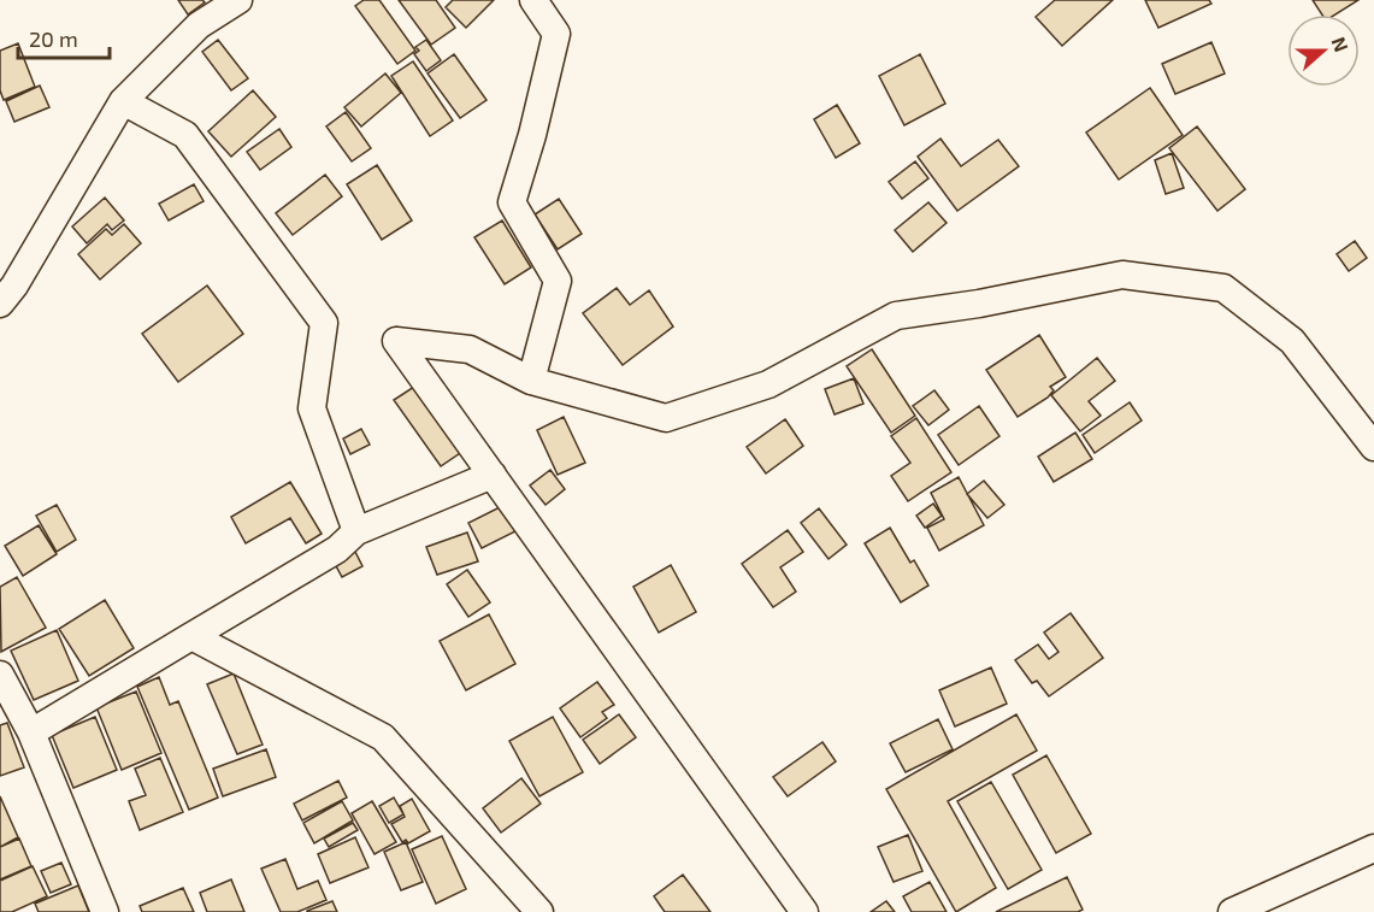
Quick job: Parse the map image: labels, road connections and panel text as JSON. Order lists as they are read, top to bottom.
{
  "scale_bar": "20 m",
  "north": "right"
}
